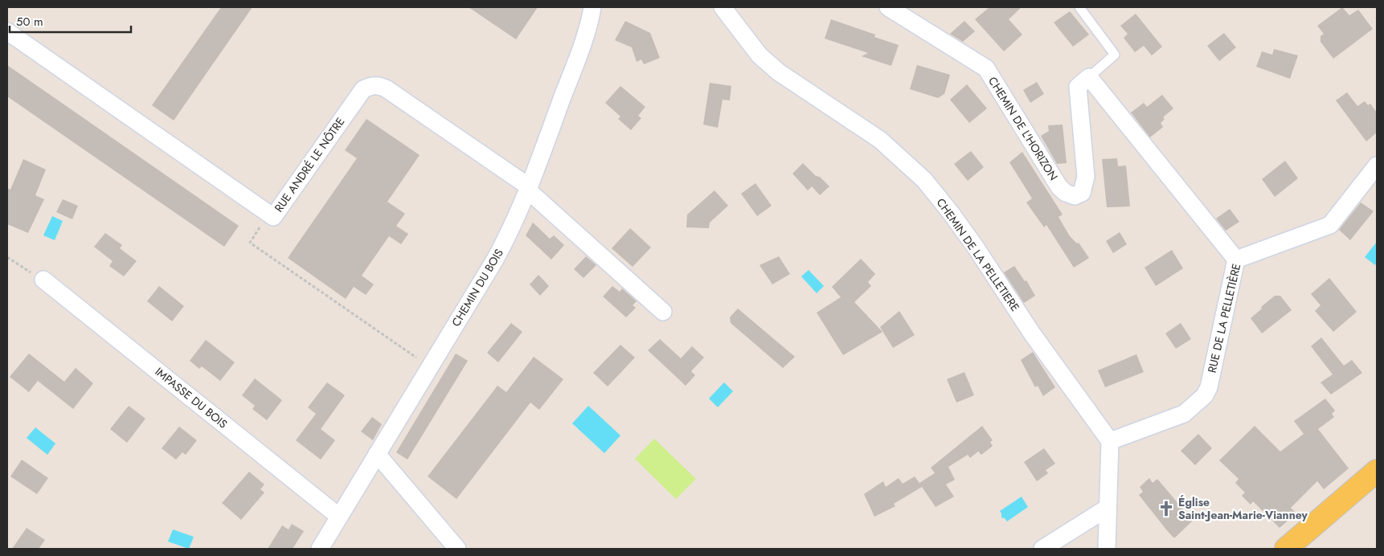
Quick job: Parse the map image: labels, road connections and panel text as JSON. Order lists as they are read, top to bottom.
{
  "streets": {
    "street": [
      "CHEMIN DE L'HORIZON",
      "RUE ANDRÉ LE NÔTRE",
      "CHEMIN DE LA PELLETIERE",
      "CHEMIN DU BOIS",
      "RUE DE LA PELLETIÈRE",
      "IMPASSE DU BOIS"
    ]
  },
  "crossings": [
    ["RUE ANDRÉ LE NÔTRE", "CHEMIN DU BOIS"],
    ["CHEMIN DE LA PELLETIERE", "RUE DE LA PELLETIÈRE"],
    ["CHEMIN DU BOIS", "IMPASSE DU BOIS"]
  ],
  "places": {
    "church": ["Église Saint-Jean-Marie-Vianney"]
  },
  "scale_bar": "50 m"
}
